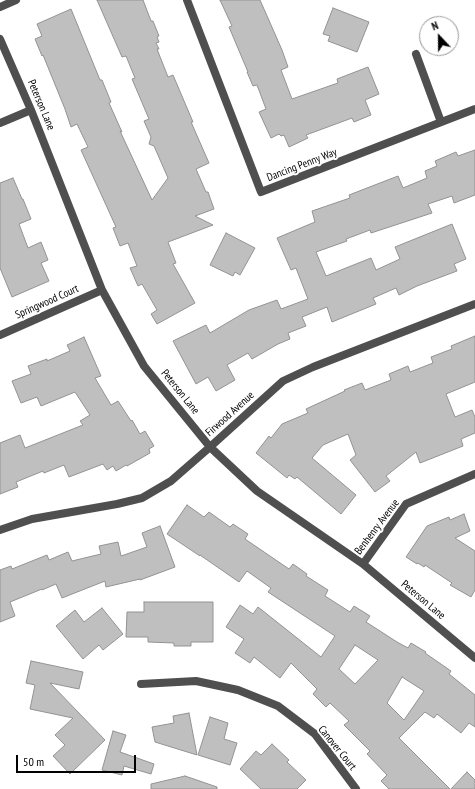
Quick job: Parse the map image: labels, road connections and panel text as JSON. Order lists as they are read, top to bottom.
{
  "streets": {
    "street": [
      "Peterson Lane",
      "Dancing Penny Way",
      "Springwood Court",
      "Firwood Avenue",
      "Benhenry Avenue",
      "Canover Court"
    ]
  },
  "crossings": [
    ["Peterson Lane", "Springwood Court"],
    ["Peterson Lane", "Firwood Avenue"],
    ["Peterson Lane", "Benhenry Avenue"]
  ],
  "scale_bar": "50 m",
  "north": "top"
}
